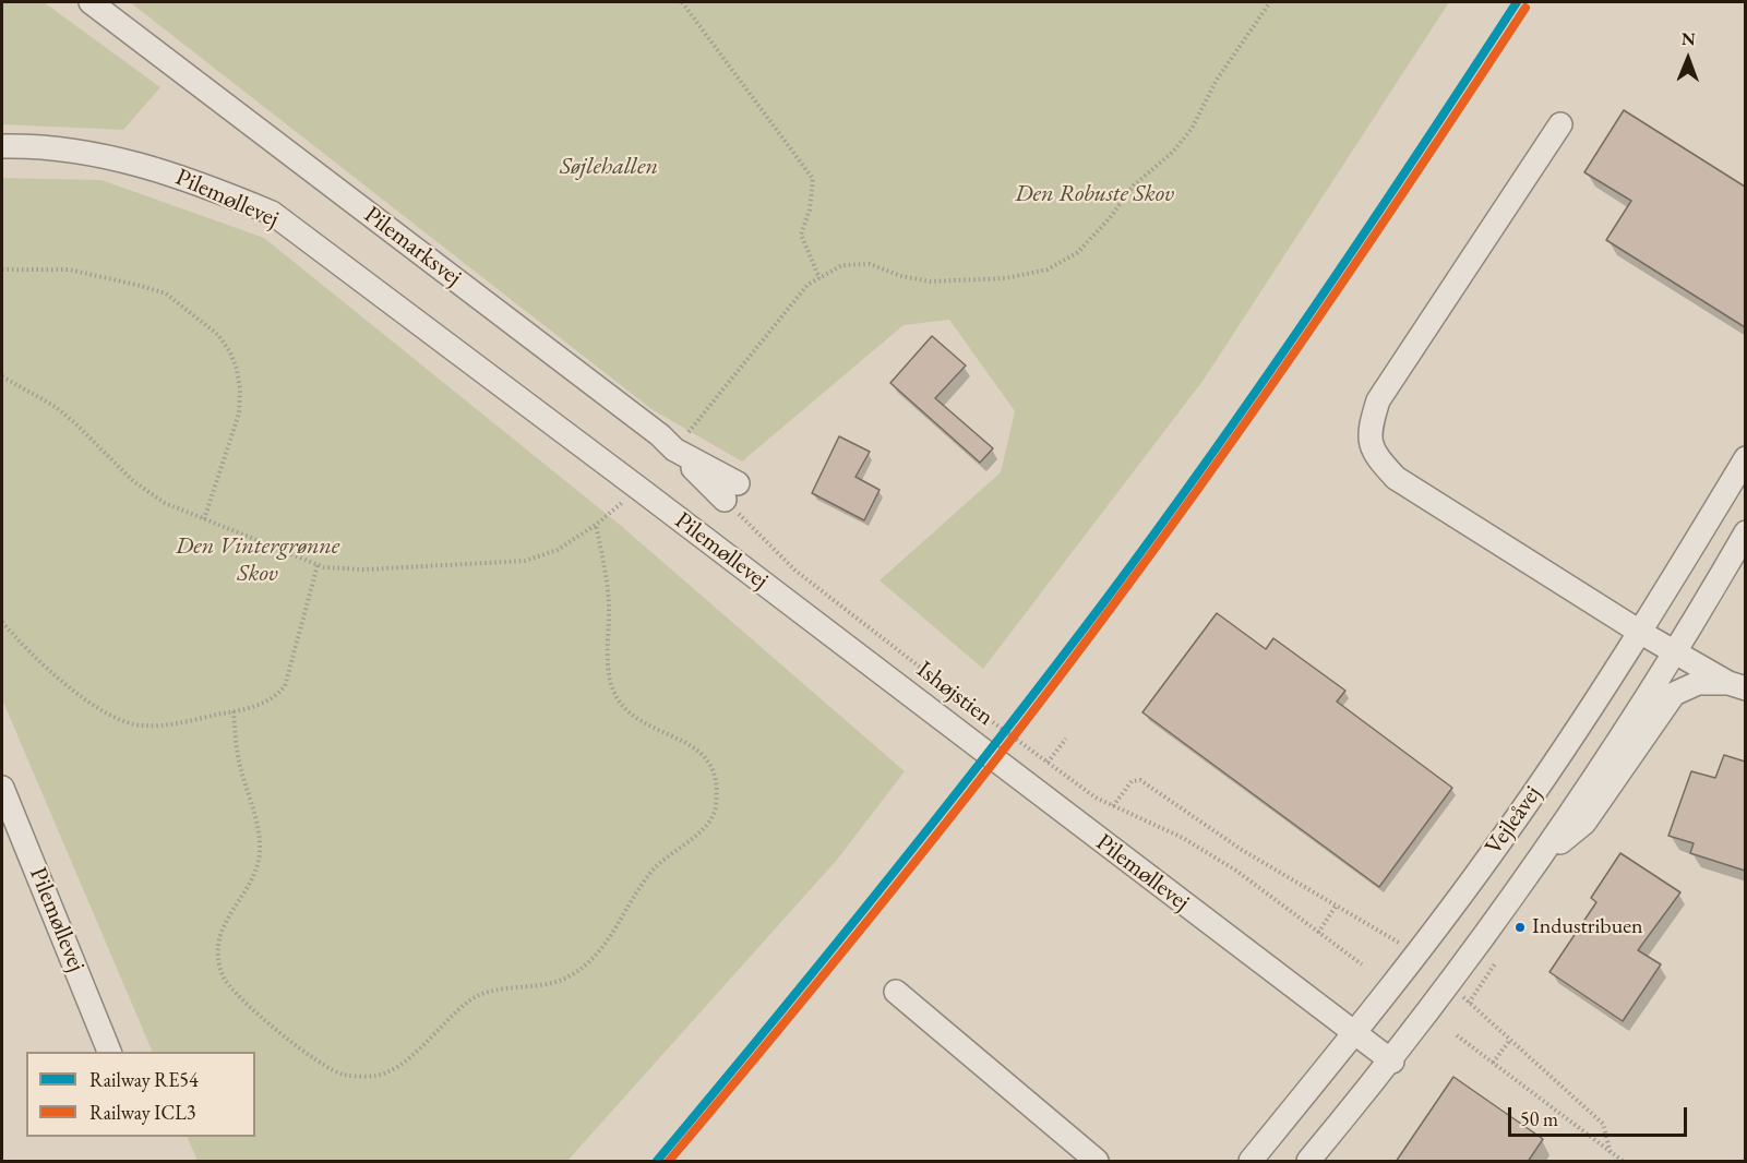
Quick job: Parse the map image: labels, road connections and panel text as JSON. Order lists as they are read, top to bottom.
{
  "streets": {
    "street": ["Pilemøllevej", "Pilemarksvej", "Vejleåvej"],
    "path": ["Ishøjstien"]
  },
  "crossings": [
    ["Pilemøllevej", "Vejleåvej"],
    ["Pilemarksvej", "Ishøjstien"]
  ],
  "parks": ["Søjlehallen", "Den Robuste Skov", "Den Vintergrønne Skov"],
  "places": ["Industribuen"],
  "lines": ["rail line RE54", "rail line ICL3"],
  "legend": ["Railway RE54", "Railway ICL3"],
  "scale_bar": "50 m",
  "north": "top"
}
